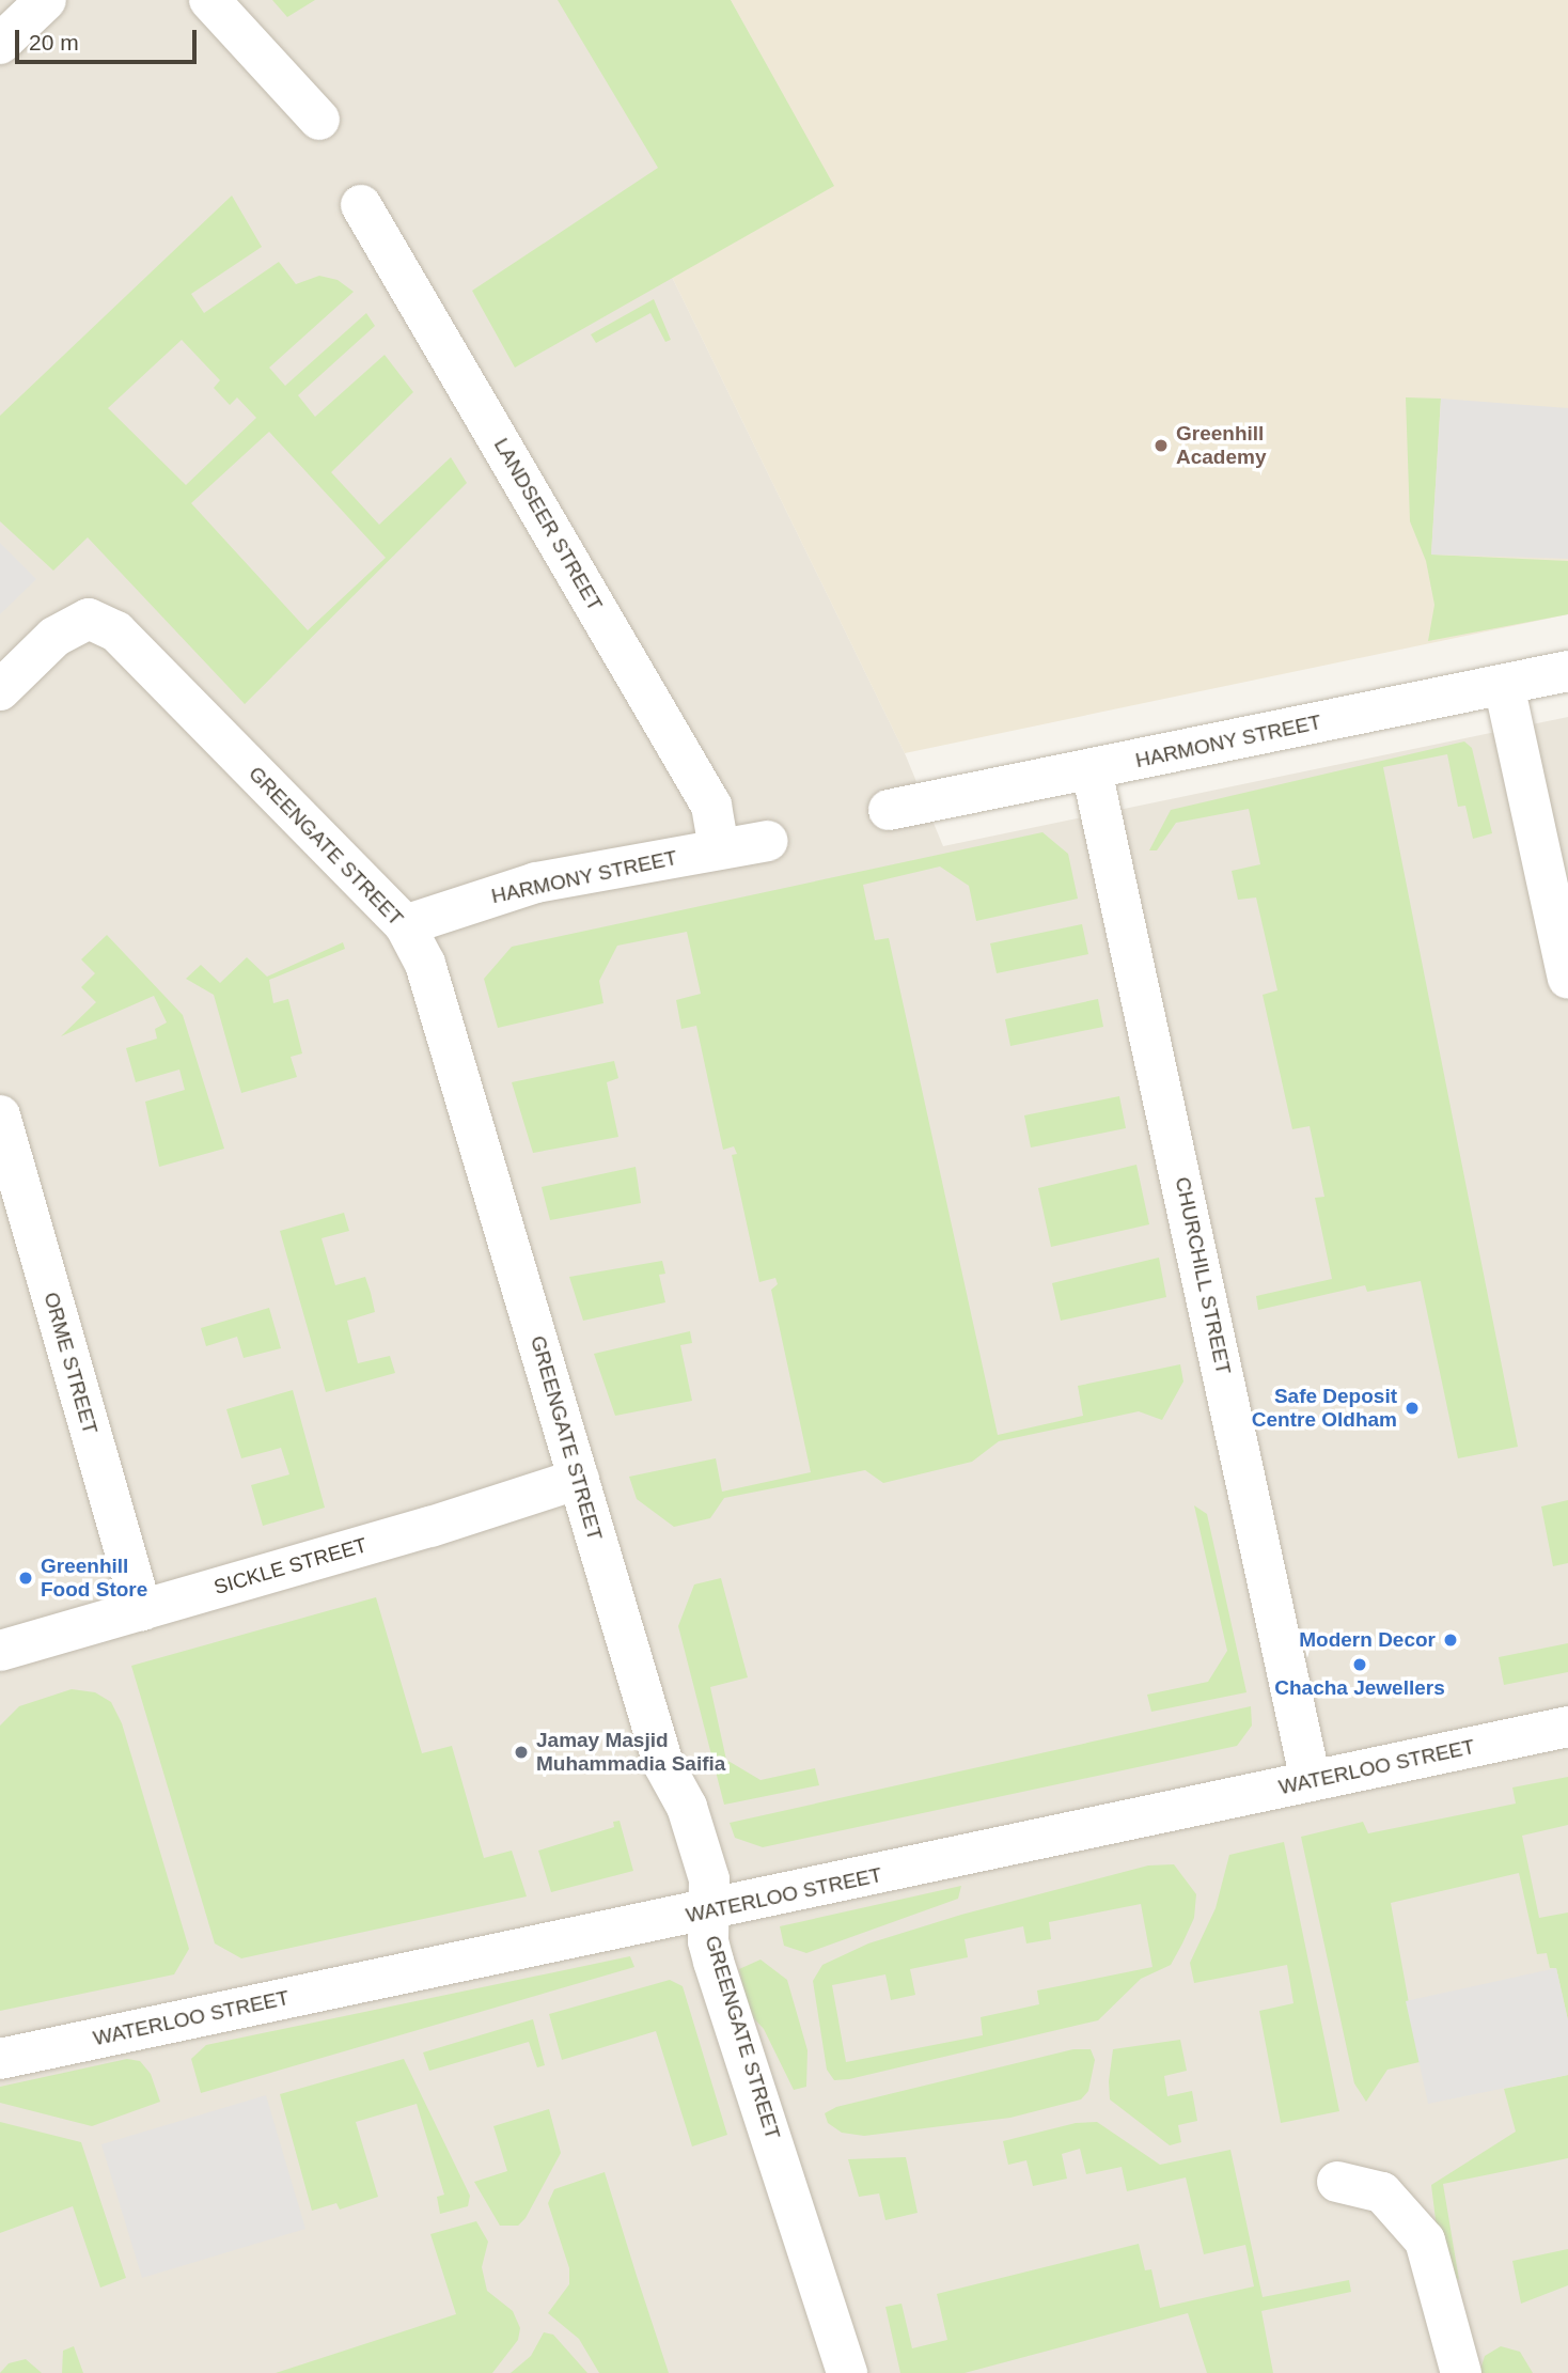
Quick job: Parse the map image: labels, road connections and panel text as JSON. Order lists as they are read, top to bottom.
{
  "streets": {
    "street": [
      "LANDSEER STREET",
      "HARMONY STREET",
      "GREENGATE STREET",
      "CHURCHILL STREET",
      "ORME STREET",
      "SICKLE STREET",
      "WATERLOO STREET"
    ]
  },
  "crossings": [
    ["LANDSEER STREET", "HARMONY STREET"],
    ["HARMONY STREET", "GREENGATE STREET"],
    ["HARMONY STREET", "CHURCHILL STREET"],
    ["GREENGATE STREET", "SICKLE STREET"],
    ["GREENGATE STREET", "WATERLOO STREET"],
    ["CHURCHILL STREET", "WATERLOO STREET"],
    ["ORME STREET", "SICKLE STREET"]
  ],
  "places": [
    "Greenhill Academy",
    "Safe Deposit Centre Oldham",
    "Greenhill Food Store",
    "Modern Decor",
    "Chacha Jewellers",
    "Jamay Masjid Muhammadia Saifia"
  ],
  "scale_bar": "20 m"
}
